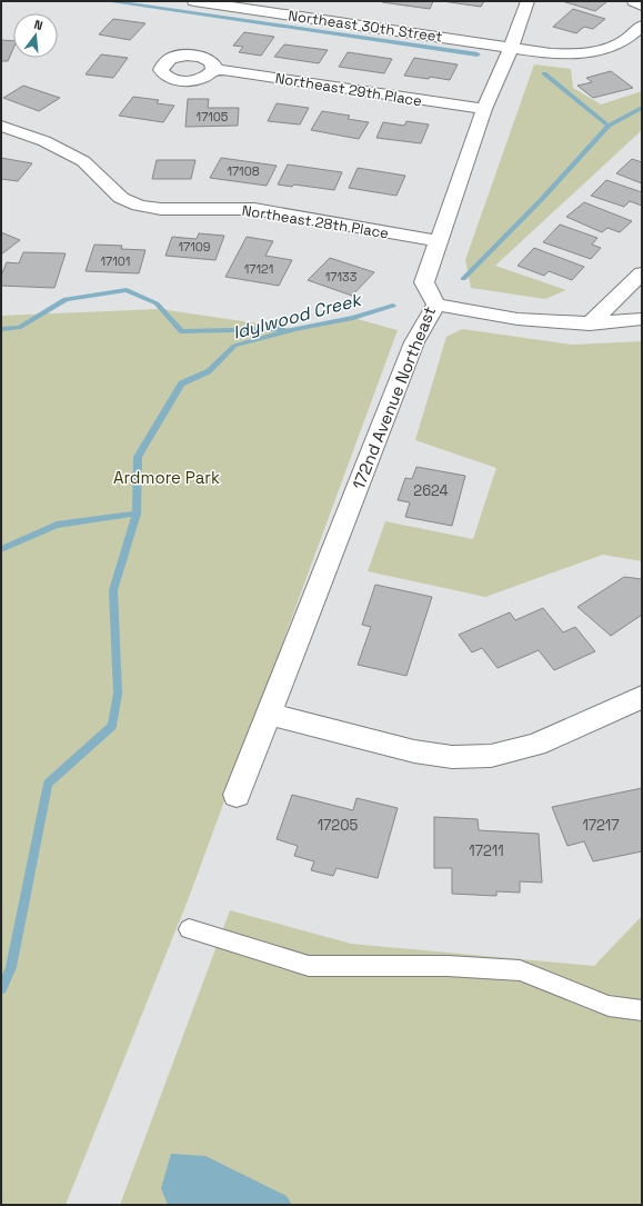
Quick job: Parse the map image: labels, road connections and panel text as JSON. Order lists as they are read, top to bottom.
{
  "streets": {
    "street": [
      "Northeast 30th Street",
      "Northeast 29th Place",
      "Northeast 28th Place",
      "172nd Avenue Northeast"
    ]
  },
  "crossings": [
    ["Northeast 30th Street", "172nd Avenue Northeast"],
    ["Northeast 29th Place", "172nd Avenue Northeast"],
    ["Northeast 28th Place", "172nd Avenue Northeast"]
  ],
  "water": ["Idylwood Creek"],
  "parks": ["Ardmore Park"],
  "house_numbers": [
    "17105",
    "17108",
    "17109",
    "17101",
    "17121",
    "17133",
    "2624",
    "17205",
    "17217",
    "17211"
  ],
  "north": "top"
}
